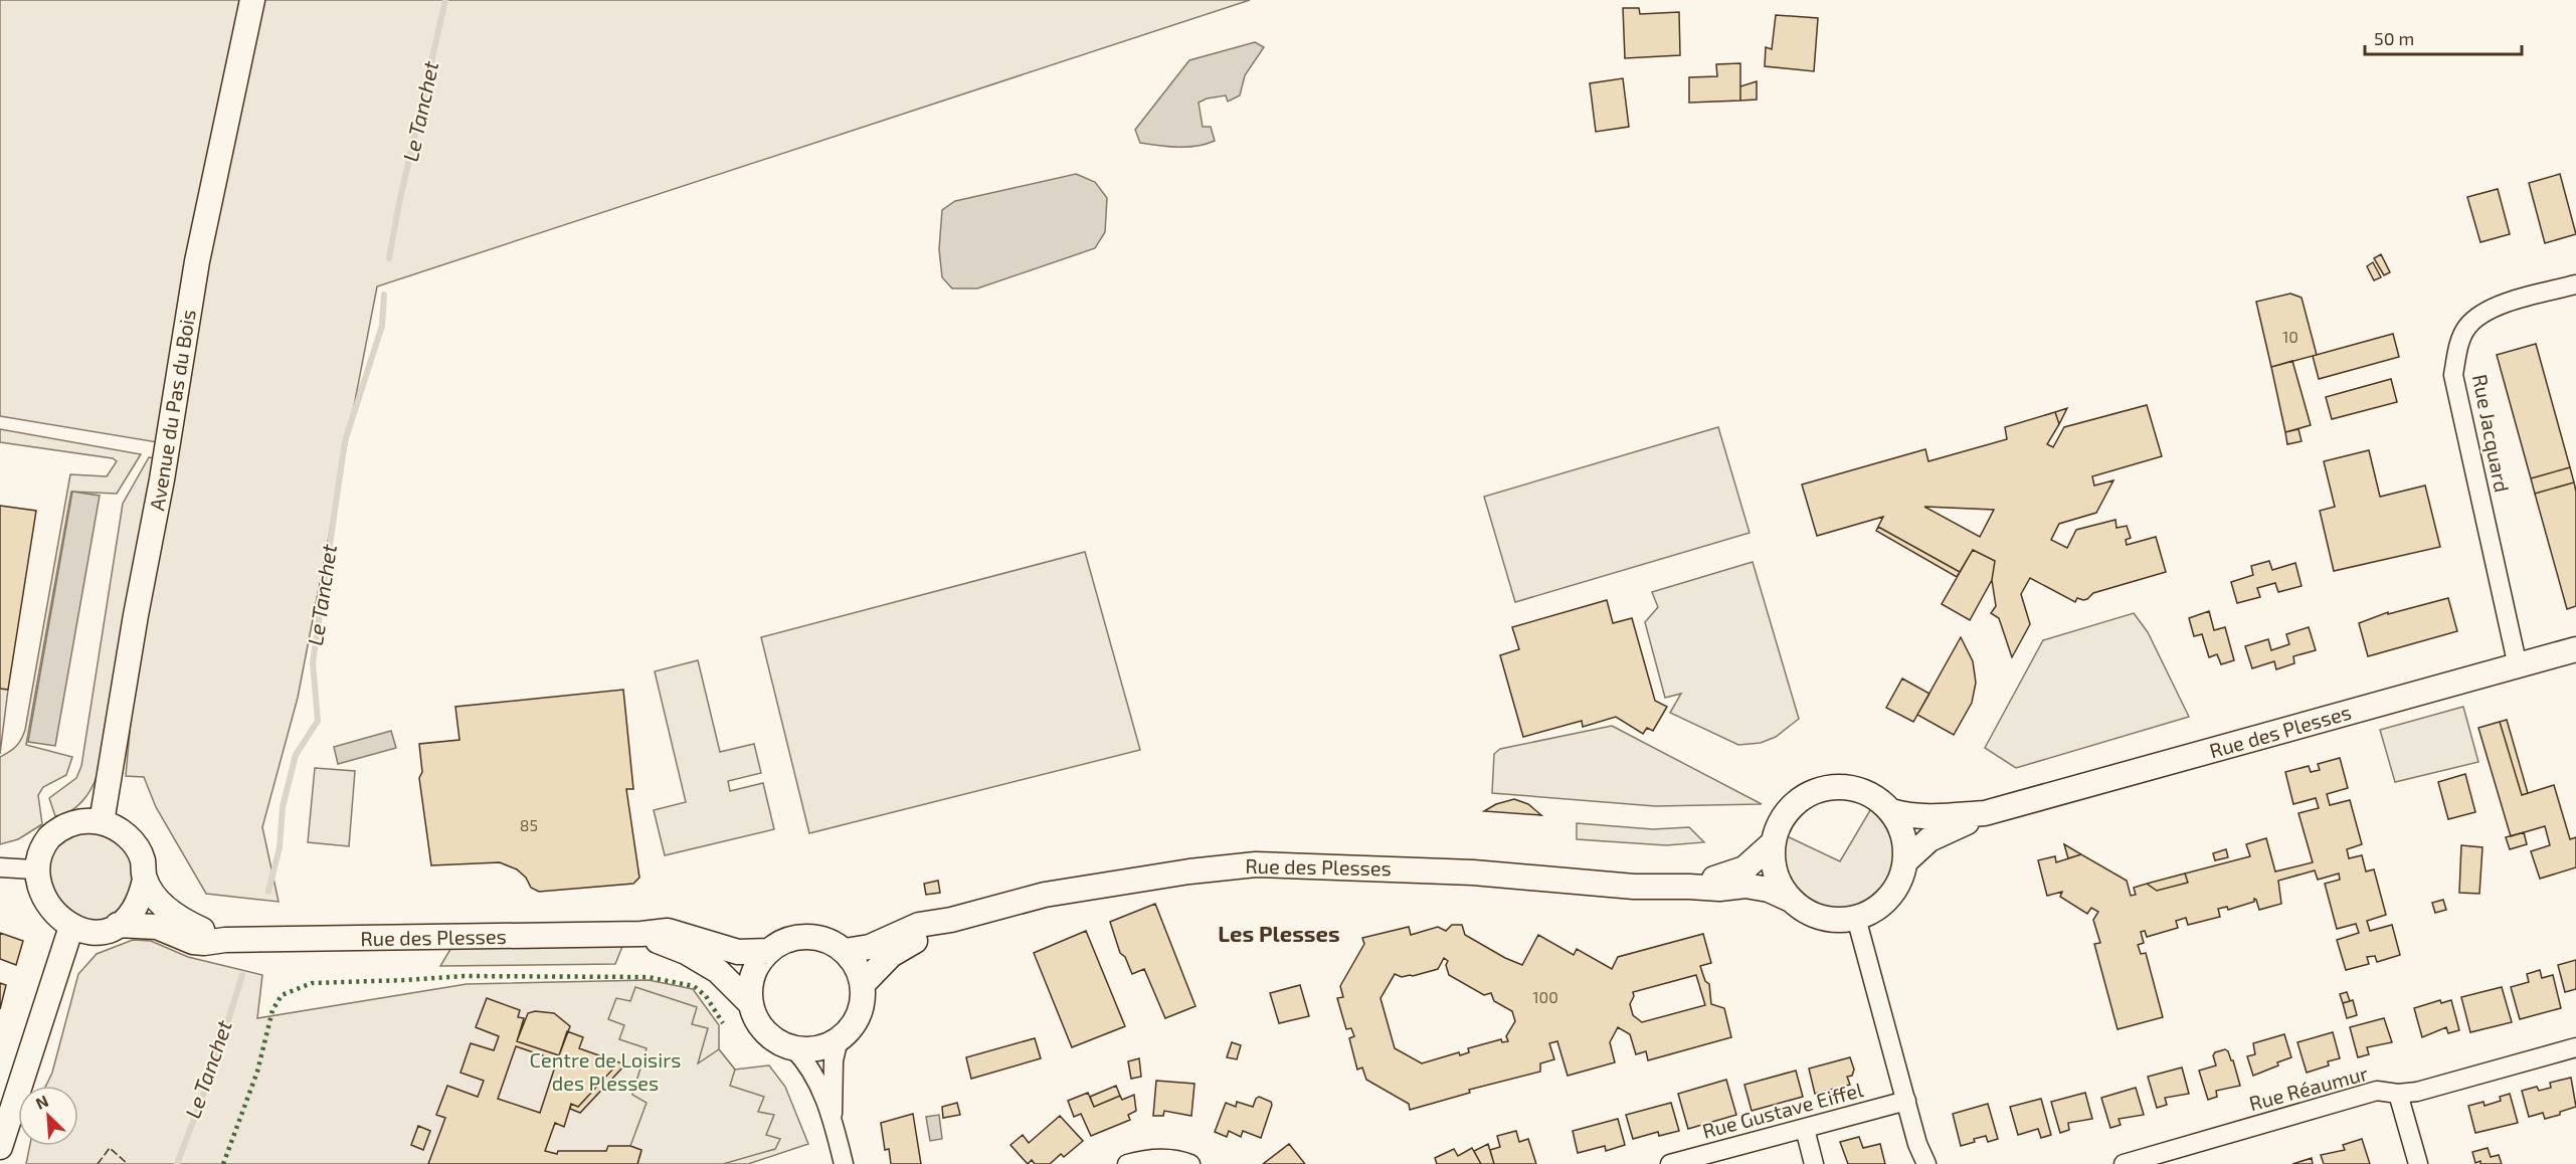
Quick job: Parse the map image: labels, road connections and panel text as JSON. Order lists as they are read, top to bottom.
{
  "streets": {
    "street": [
      "Avenue du Pas du Bois",
      "Rue Jacquard",
      "Rue des Plesses",
      "Rue Réaumur",
      "Rue Gustave Eiffel"
    ]
  },
  "crossings": [
    ["Avenue du Pas du Bois", "Rue des Plesses"],
    ["Rue Jacquard", "Rue des Plesses"]
  ],
  "districts": ["Les Plesses"],
  "water": ["Le Tanchet"],
  "parks": ["Centre de Loisirs des Plesses"],
  "house_numbers": ["10", "85", "100"],
  "scale_bar": "50 m",
  "north": "top left"
}
